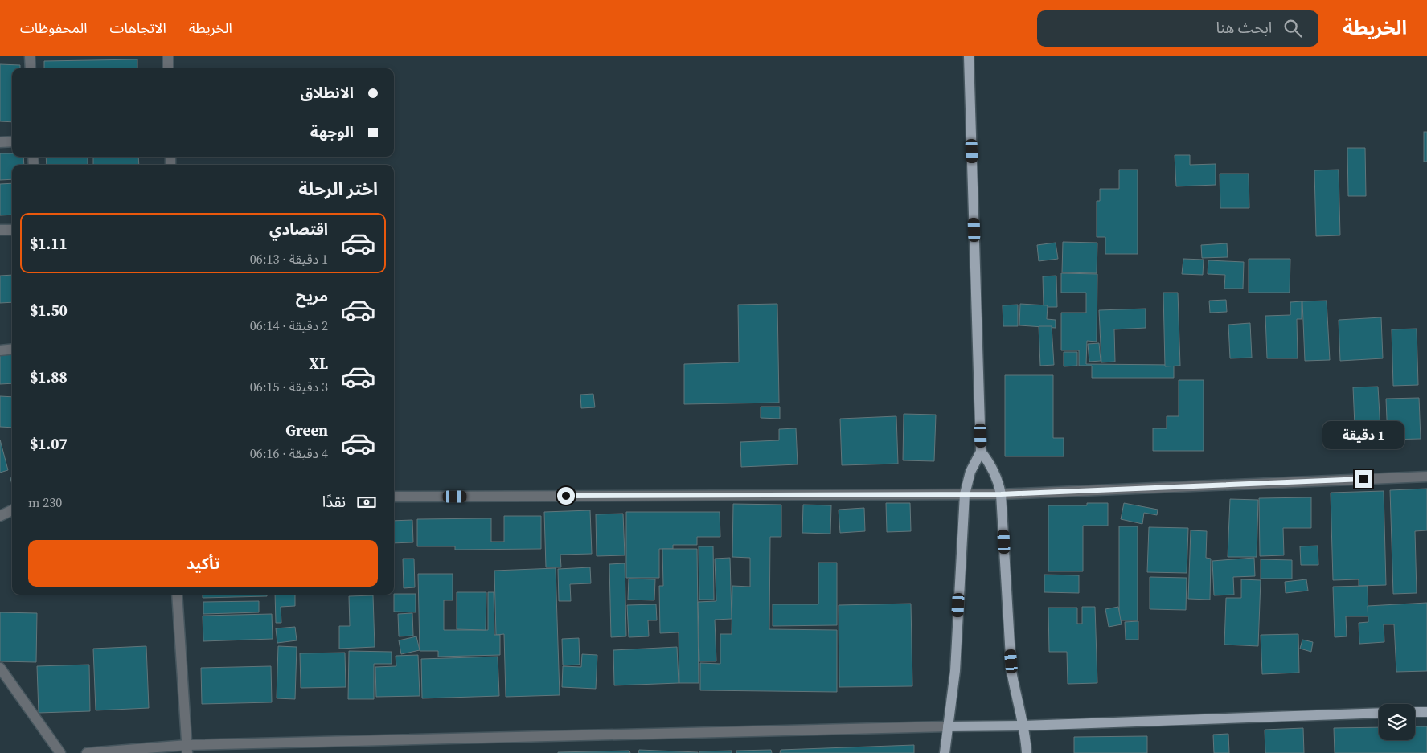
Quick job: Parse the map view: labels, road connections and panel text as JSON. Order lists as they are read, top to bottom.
{
  "page": {
    "header": "الخريطة",
    "search": "ابحث هنا",
    "nav": ["الخريطة", "الاتجاهات", "المحفوظات"],
    "banner": ["الانطلاق", "الوجهة"],
    "heading": "اختر الرحلة",
    "list": [
      {
        "name": "اقتصادي",
        "note": "1 دقيقة · 06:13",
        "value": "$1.11"
      },
      {
        "name": "مريح",
        "note": "2 دقيقة · 06:14",
        "value": "$1.50"
      },
      {
        "name": "XL",
        "note": "3 دقيقة · 06:15",
        "value": "$1.88"
      },
      {
        "name": "Green",
        "note": "4 دقيقة · 06:16",
        "value": "$1.07"
      }
    ],
    "bubble": "1 دقيقة",
    "pay": ["نقدًا", "230 m"],
    "buttons": "تأكيد"
  }
}
